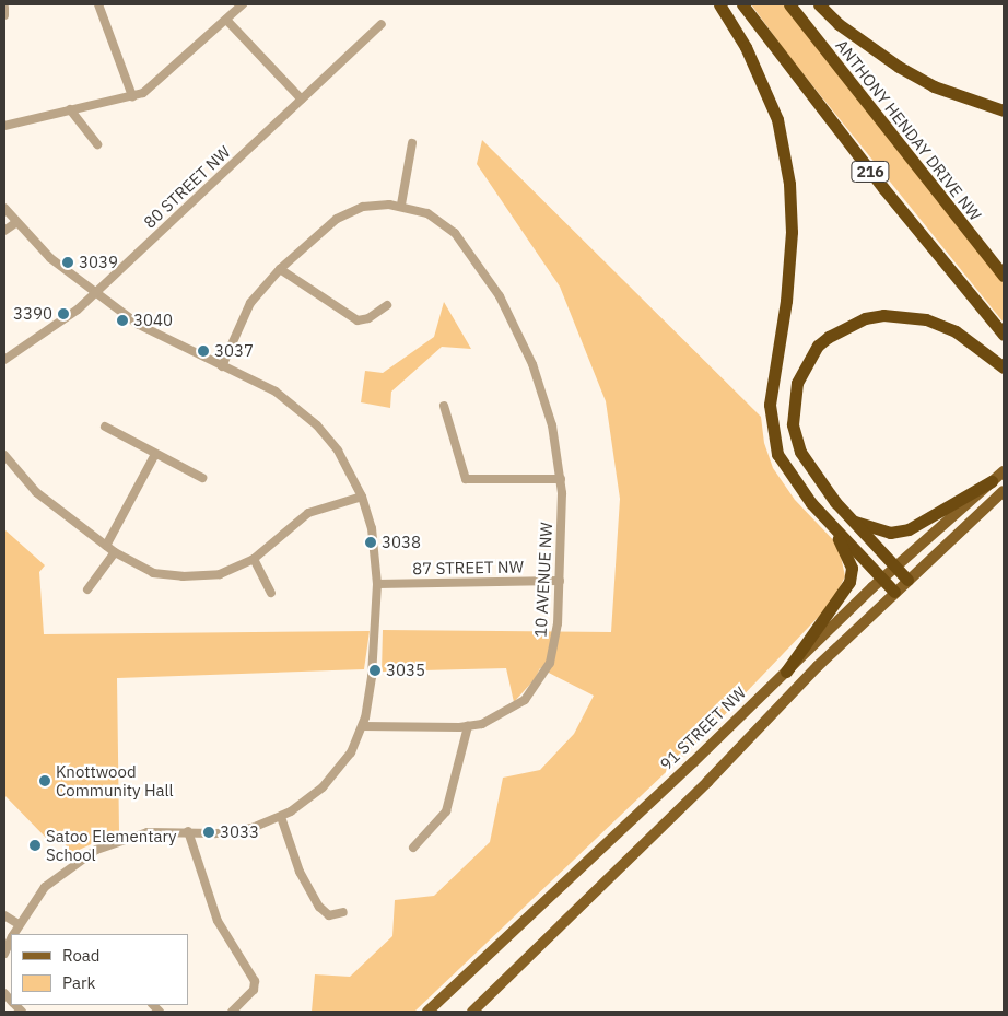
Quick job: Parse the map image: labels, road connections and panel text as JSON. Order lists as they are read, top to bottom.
{
  "streets": {
    "highway": ["ANTHONY HENDAY DRIVE NW", "216"],
    "main road": ["91 STREET NW"],
    "street": ["80 STREET NW", "87 STREET NW", "10 AVENUE NW"]
  },
  "crossings": [
    ["87 STREET NW", "10 AVENUE NW"]
  ],
  "places": [
    "3039",
    "3390",
    "3040",
    "3037",
    "3038",
    "3035",
    "Knottwood Community Hall",
    "3033",
    "Satoo Elementary School"
  ],
  "legend": ["Road", "Park"]
}
